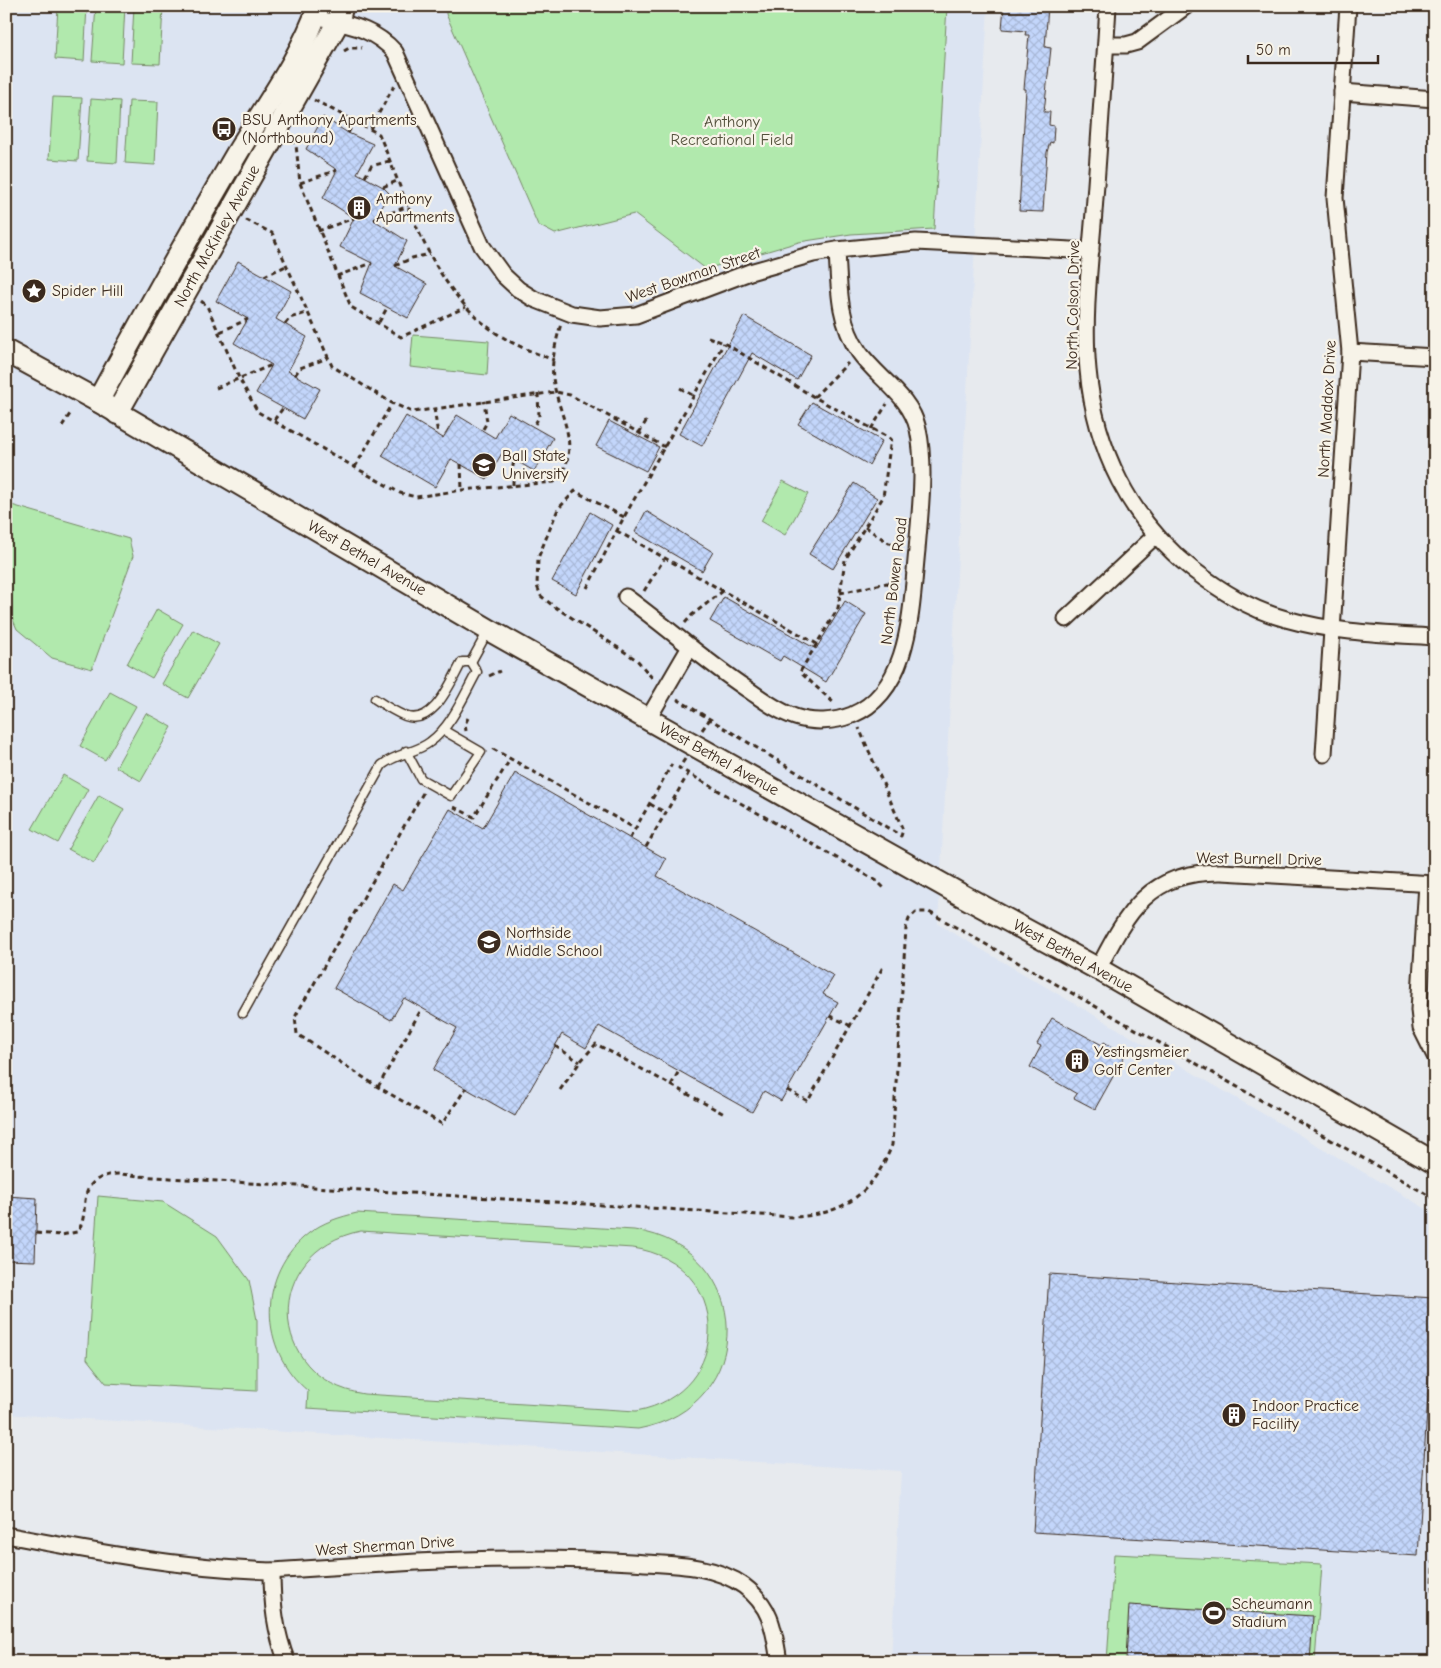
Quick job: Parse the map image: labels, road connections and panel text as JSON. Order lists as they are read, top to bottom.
{
  "streets": {
    "main road": ["North McKinley Avenue", "West Bethel Avenue"],
    "street": [
      "West Bowman Street",
      "North Colson Drive",
      "North Maddox Drive",
      "North Bowen Road",
      "West Burnell Drive",
      "West Sherman Drive"
    ]
  },
  "crossings": [
    ["North McKinley Avenue", "West Bowman Street"],
    ["North McKinley Avenue", "West Bethel Avenue"],
    ["West Bowman Street", "North Colson Drive"],
    ["West Bowman Street", "North Bowen Road"],
    ["North Colson Drive", "North Maddox Drive"],
    ["West Bethel Avenue", "West Burnell Drive"]
  ],
  "parks": ["Anthony Recreational Field"],
  "places": {
    "bus stop": ["BSU Anthony Apartments (Northbound)"],
    "building": ["Anthony Apartments", "Yestingsmeier Golf Center", "Indoor Practice Facility"],
    "place": ["Spider Hill"],
    "school or university": ["Ball State University", "Northside Middle School"],
    "sports": ["Scheumann Stadium"]
  },
  "scale_bar": "50 m"
}
